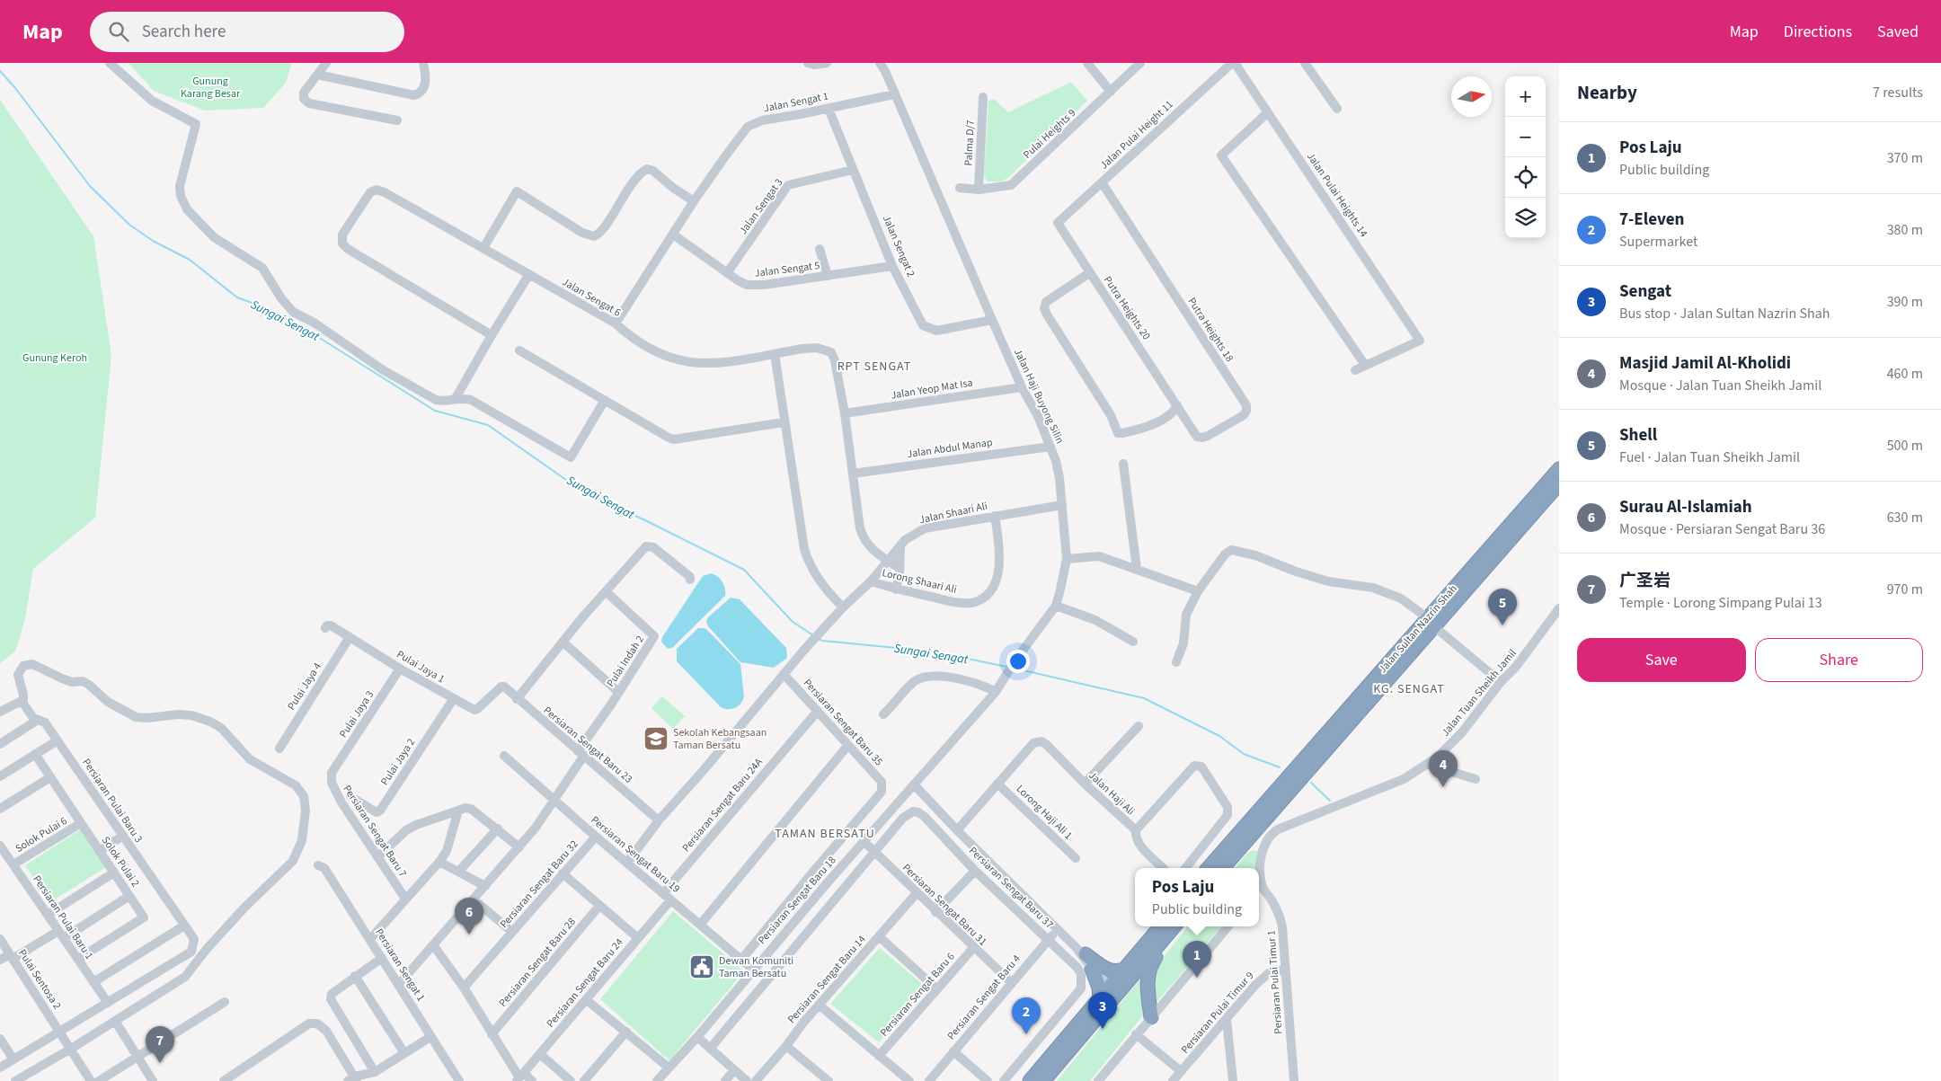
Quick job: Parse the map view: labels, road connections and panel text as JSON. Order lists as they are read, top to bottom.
{
  "streets": {
    "highway": ["Jalan Sultan Nazrin Shah"],
    "street": [
      "Jalan Sengat 1",
      "Pulai Heights 9",
      "Jalan Pulai Height 11",
      "Palma D/7",
      "Jalan Pulai Heights 14",
      "Jalan Sengat 3",
      "Jalan Sengat 2",
      "Jalan Sengat 5",
      "Jalan Sengat 6",
      "Putra Heights 20",
      "Putra Heights 18",
      "Jalan Yeop Mat Isa",
      "Jalan Haji Buyong Silin",
      "Jalan Abdul Manap",
      "Jalan Shaari Ali",
      "Lorong Shaari Ali",
      "Pulai Indah 2",
      "Pulai Jaya 1",
      "Pulai Jaya 4",
      "Jalan Tuan Sheikh Jamil",
      "Pulai Jaya 3",
      "Persiaran Sengat Baru 35",
      "Persiaran Sengat Baru 23",
      "Pulai Jaya 2",
      "Jalan Haji Ali",
      "Persiaran Pulai Baru 3",
      "Persiaran Sengat Baru 24A",
      "Lorong Haji Ali 1",
      "Persiaran Sengat Baru 7",
      "Solok Pulai 6",
      "Persiaran Sengat Baru 19",
      "Solok Pulai 2",
      "Persiaran Sengat Baru 32",
      "Persiaran Sengat Baru 37",
      "Persiaran Sengat Baru 18",
      "Persiaran Sengat Baru 31",
      "Persiaran Pulai Baru 1",
      "Persiaran Sengat Baru 28",
      "Persiaran Sengat 1",
      "Pulai Sentosa 2",
      "Persiaran Sengat Baru 14",
      "Persiaran Pulai Timur 1",
      "Persiaran Sengat Baru 24",
      "Persiaran Sengat Baru 6",
      "Persiaran Sengat Baru 4",
      "Persiaran Pulai Timur 9"
    ]
  },
  "crossings": [
    ["Jalan Sengat 1", "Jalan Sengat 2"],
    ["Jalan Sengat 1", "Jalan Sengat 5"],
    ["Jalan Sengat 1", "Jalan Sengat 6"],
    ["Jalan Sengat 1", "Jalan Haji Buyong Silin"],
    ["Pulai Heights 9", "Palma D/7"],
    ["Jalan Pulai Height 11", "Jalan Pulai Heights 14"],
    ["Jalan Pulai Height 11", "Putra Heights 20"],
    ["Jalan Pulai Height 11", "Putra Heights 18"],
    ["Jalan Sengat 3", "Jalan Sengat 2"],
    ["Jalan Sengat 3", "Jalan Sengat 5"],
    ["Jalan Sengat 2", "Jalan Sengat 5"],
    ["Jalan Sengat 2", "Jalan Haji Buyong Silin"],
    ["Jalan Sengat 6", "Jalan Yeop Mat Isa"],
    ["Putra Heights 20", "Putra Heights 18"],
    ["Jalan Yeop Mat Isa", "Jalan Haji Buyong Silin"],
    ["Jalan Haji Buyong Silin", "Jalan Abdul Manap"],
    ["Jalan Haji Buyong Silin", "Jalan Shaari Ali"],
    ["Jalan Haji Buyong Silin", "Persiaran Sengat Baru 18"],
    ["Jalan Shaari Ali", "Lorong Shaari Ali"],
    ["Jalan Shaari Ali", "Persiaran Sengat Baru 35"],
    ["Jalan Shaari Ali", "Persiaran Sengat Baru 23"],
    ["Jalan Shaari Ali", "Persiaran Sengat Baru 19"],
    ["Pulai Indah 2", "Persiaran Sengat Baru 23"],
    ["Pulai Indah 2", "Persiaran Sengat Baru 19"],
    ["Pulai Indah 2", "Persiaran Sengat 1"],
    ["Pulai Jaya 1", "Pulai Jaya 4"],
    ["Pulai Jaya 1", "Pulai Jaya 3"],
    ["Pulai Jaya 1", "Persiaran Sengat Baru 23"],
    ["Pulai Jaya 1", "Pulai Jaya 2"],
    ["Pulai Jaya 3", "Persiaran Sengat Baru 7"],
    ["Persiaran Sengat Baru 35", "Persiaran Sengat Baru 24A"],
    ["Persiaran Sengat Baru 35", "Persiaran Sengat Baru 19"],
    ["Jalan Haji Ali", "Lorong Haji Ali 1"],
    ["Persiaran Pulai Baru 3", "Persiaran Pulai Baru 1"],
    ["Persiaran Sengat Baru 24A", "Persiaran Sengat Baru 19"],
    ["Solok Pulai 6", "Solok Pulai 2"],
    ["Solok Pulai 6", "Persiaran Pulai Baru 1"],
    ["Persiaran Sengat Baru 19", "Persiaran Sengat Baru 32"],
    ["Persiaran Sengat Baru 19", "Persiaran Sengat Baru 18"],
    ["Persiaran Sengat Baru 19", "Persiaran Sengat Baru 24"],
    ["Solok Pulai 2", "Persiaran Pulai Baru 1"],
    ["Persiaran Sengat Baru 37", "Persiaran Sengat Baru 31"],
    ["Persiaran Sengat Baru 37", "Persiaran Sengat Baru 4"],
    ["Persiaran Sengat Baru 18", "Persiaran Sengat Baru 31"],
    ["Persiaran Sengat Baru 31", "Persiaran Sengat Baru 14"],
    ["Persiaran Sengat Baru 31", "Persiaran Sengat Baru 6"],
    ["Persiaran Sengat Baru 31", "Persiaran Sengat Baru 4"],
    ["Persiaran Pulai Timur 1", "Persiaran Pulai Timur 9"]
  ],
  "districts": ["RPT SENGAT", "KG. SENGAT", "TAMAN BERSATU"],
  "water": ["Sungai Sengat"],
  "parks": ["Gunung Karang Besar", "Gunung Keroh"],
  "places": {
    "school or university": ["Sekolah Kebangsaan Taman Bersatu"],
    "public building": ["Dewan Komuniti Taman Bersatu"]
  },
  "north": "right",
  "page": {
    "header": "Map",
    "search": "Search here",
    "nav": ["Map", "Directions", "Saved"],
    "heading": ["Nearby", "7 results"],
    "map_buttons": ["+", "−"],
    "list": [
      {
        "mark": "1",
        "name": "Pos Laju",
        "note": "Public building",
        "value": "370 m"
      },
      {
        "mark": "2",
        "name": "7-Eleven",
        "note": "Supermarket",
        "value": "380 m"
      },
      {
        "mark": "3",
        "name": "Sengat",
        "note": "Bus stop · Jalan Sultan Nazrin Shah",
        "value": "390 m"
      },
      {
        "mark": "4",
        "name": "Masjid Jamil Al-Kholidi",
        "note": "Mosque · Jalan Tuan Sheikh Jamil",
        "value": "460 m"
      },
      {
        "mark": "5",
        "name": "Shell",
        "note": "Fuel · Jalan Tuan Sheikh Jamil",
        "value": "500 m"
      },
      {
        "mark": "6",
        "name": "Surau Al-Islamiah",
        "note": "Mosque · Persiaran Sengat Baru 36",
        "value": "630 m"
      },
      {
        "mark": "7",
        "name": "广圣岩",
        "note": "Temple · Lorong Simpang Pulai 13",
        "value": "970 m"
      }
    ],
    "pins": [
      "5",
      "4",
      "6",
      "1",
      "3",
      "2",
      "7"
    ],
    "buttons": ["Save", "Share"],
    "popup": ["Pos Laju", "Public building"]
  }
}
